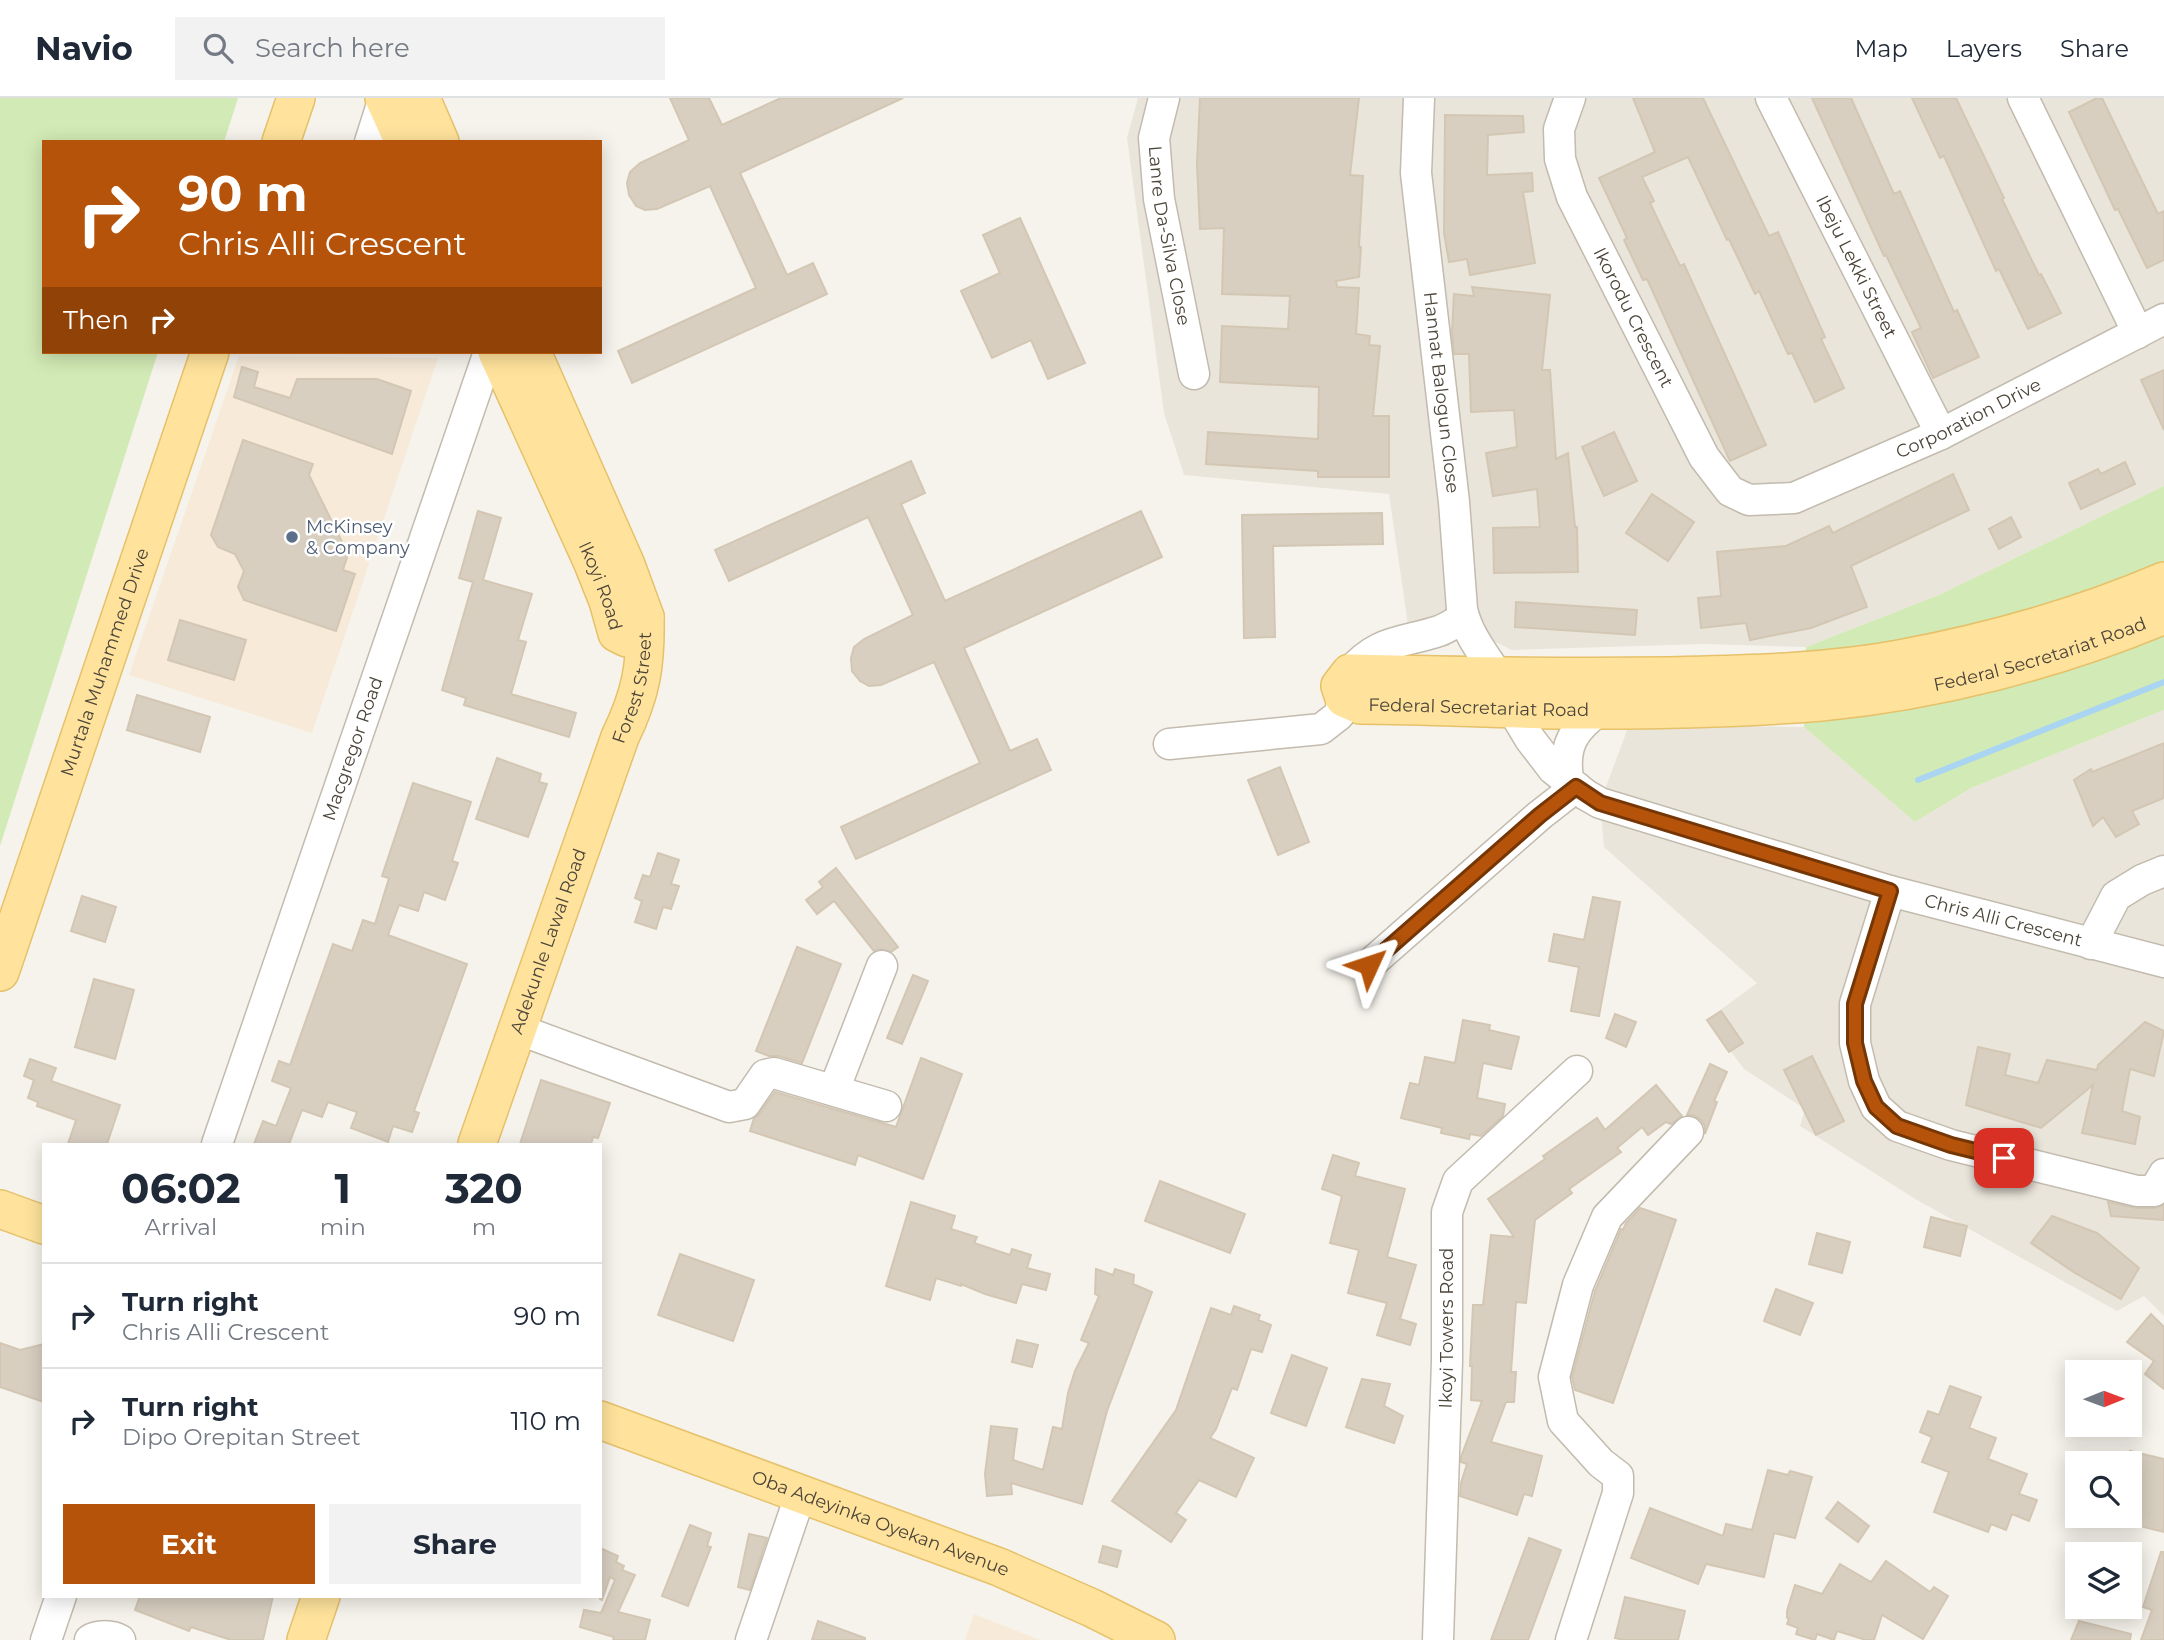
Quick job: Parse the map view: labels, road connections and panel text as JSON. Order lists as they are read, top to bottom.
{
  "streets": {
    "main road": [
      "Ikoyi Road",
      "Federal Secretariat Road",
      "Murtala Muhammed Drive",
      "Forest Street",
      "Adekunle Lawal Road",
      "Oba Adeyinka Oyekan Avenue"
    ],
    "street": [
      "Lanre Da-Silva Close",
      "Ibeju Lekki Street",
      "Ikorodu Crescent",
      "Hannat Balogun Close",
      "Corporation Drive",
      "Macgregor Road",
      "Chris Alli Crescent",
      "Ikoyi Towers Road"
    ]
  },
  "crossings": [
    ["Ibeju Lekki Street", "Corporation Drive"],
    ["Ikorodu Crescent", "Corporation Drive"],
    ["Hannat Balogun Close", "Federal Secretariat Road"],
    ["Ikoyi Road", "Forest Street"],
    ["Federal Secretariat Road", "Chris Alli Crescent"],
    ["Forest Street", "Adekunle Lawal Road"]
  ],
  "places": ["McKinsey & Company"],
  "north": "right",
  "page": {
    "header": "Navio",
    "search": "Search here",
    "nav": ["Map", "Layers", "Share"],
    "turn": ["90 m", "Chris Alli Crescent"],
    "then": "Then",
    "eta": [
      "06:02",
      "Arrival",
      "1",
      "min",
      "320",
      "m"
    ],
    "list": [
      {
        "name": "Turn right",
        "note": "Chris Alli Crescent",
        "value": "90 m"
      },
      {
        "name": "Turn right",
        "note": "Dipo Orepitan Street",
        "value": "110 m"
      }
    ],
    "buttons": ["Exit", "Share"]
  }
}
